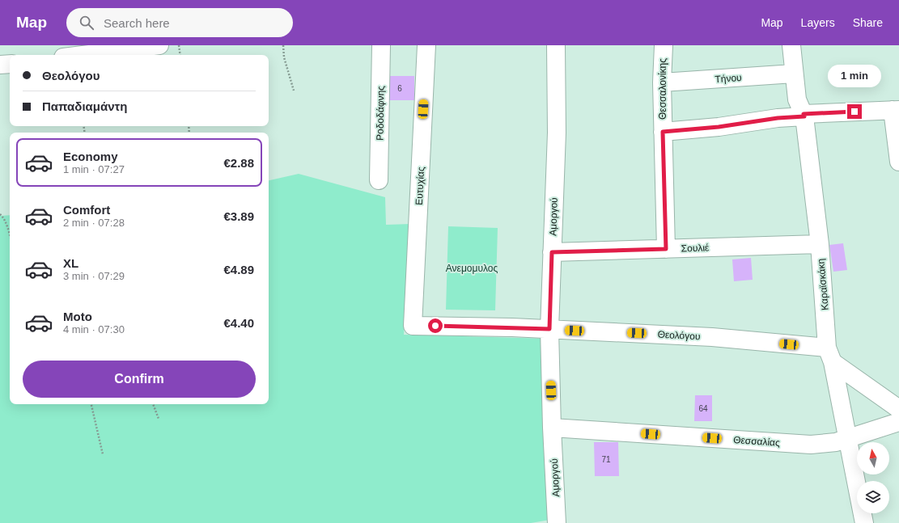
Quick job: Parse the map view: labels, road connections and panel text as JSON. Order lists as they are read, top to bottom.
{
  "streets": {
    "street": [
      "Τήνου",
      "Θεσσαλονίκης",
      "Ροδοδάφνης",
      "Ευτυχίας",
      "Αμοργού",
      "Σουλιέ",
      "Καραϊσκάκη",
      "Θεολόγου",
      "Θεσσαλίας"
    ]
  },
  "crossings": [
    ["Τήνου", "Θεσσαλονίκης"],
    ["Τήνου", "Καραϊσκάκη"],
    ["Θεσσαλονίκης", "Σουλιέ"],
    ["Ευτυχίας", "Θεολόγου"],
    ["Αμοργού", "Σουλιέ"],
    ["Αμοργού", "Θεολόγου"],
    ["Αμοργού", "Θεσσαλίας"],
    ["Σουλιέ", "Καραϊσκάκη"],
    ["Καραϊσκάκη", "Θεολόγου"],
    ["Καραϊσκάκη", "Θεσσαλίας"]
  ],
  "parks": ["Ανεμομυλος"],
  "house_numbers": ["6", "64", "71"],
  "north": "top",
  "page": {
    "header": "Map",
    "search": "Search here",
    "nav": ["Map", "Layers", "Share"],
    "banner": ["Θεολόγου", "Παπαδιαμάντη"],
    "bubble": "1 min",
    "list": [
      {
        "name": "Economy",
        "note": "1 min · 07:27",
        "value": "€2.88"
      },
      {
        "name": "Comfort",
        "note": "2 min · 07:28",
        "value": "€3.89"
      },
      {
        "name": "XL",
        "note": "3 min · 07:29",
        "value": "€4.89"
      },
      {
        "name": "Moto",
        "note": "4 min · 07:30",
        "value": "€4.40"
      }
    ],
    "buttons": "Confirm"
  }
}
